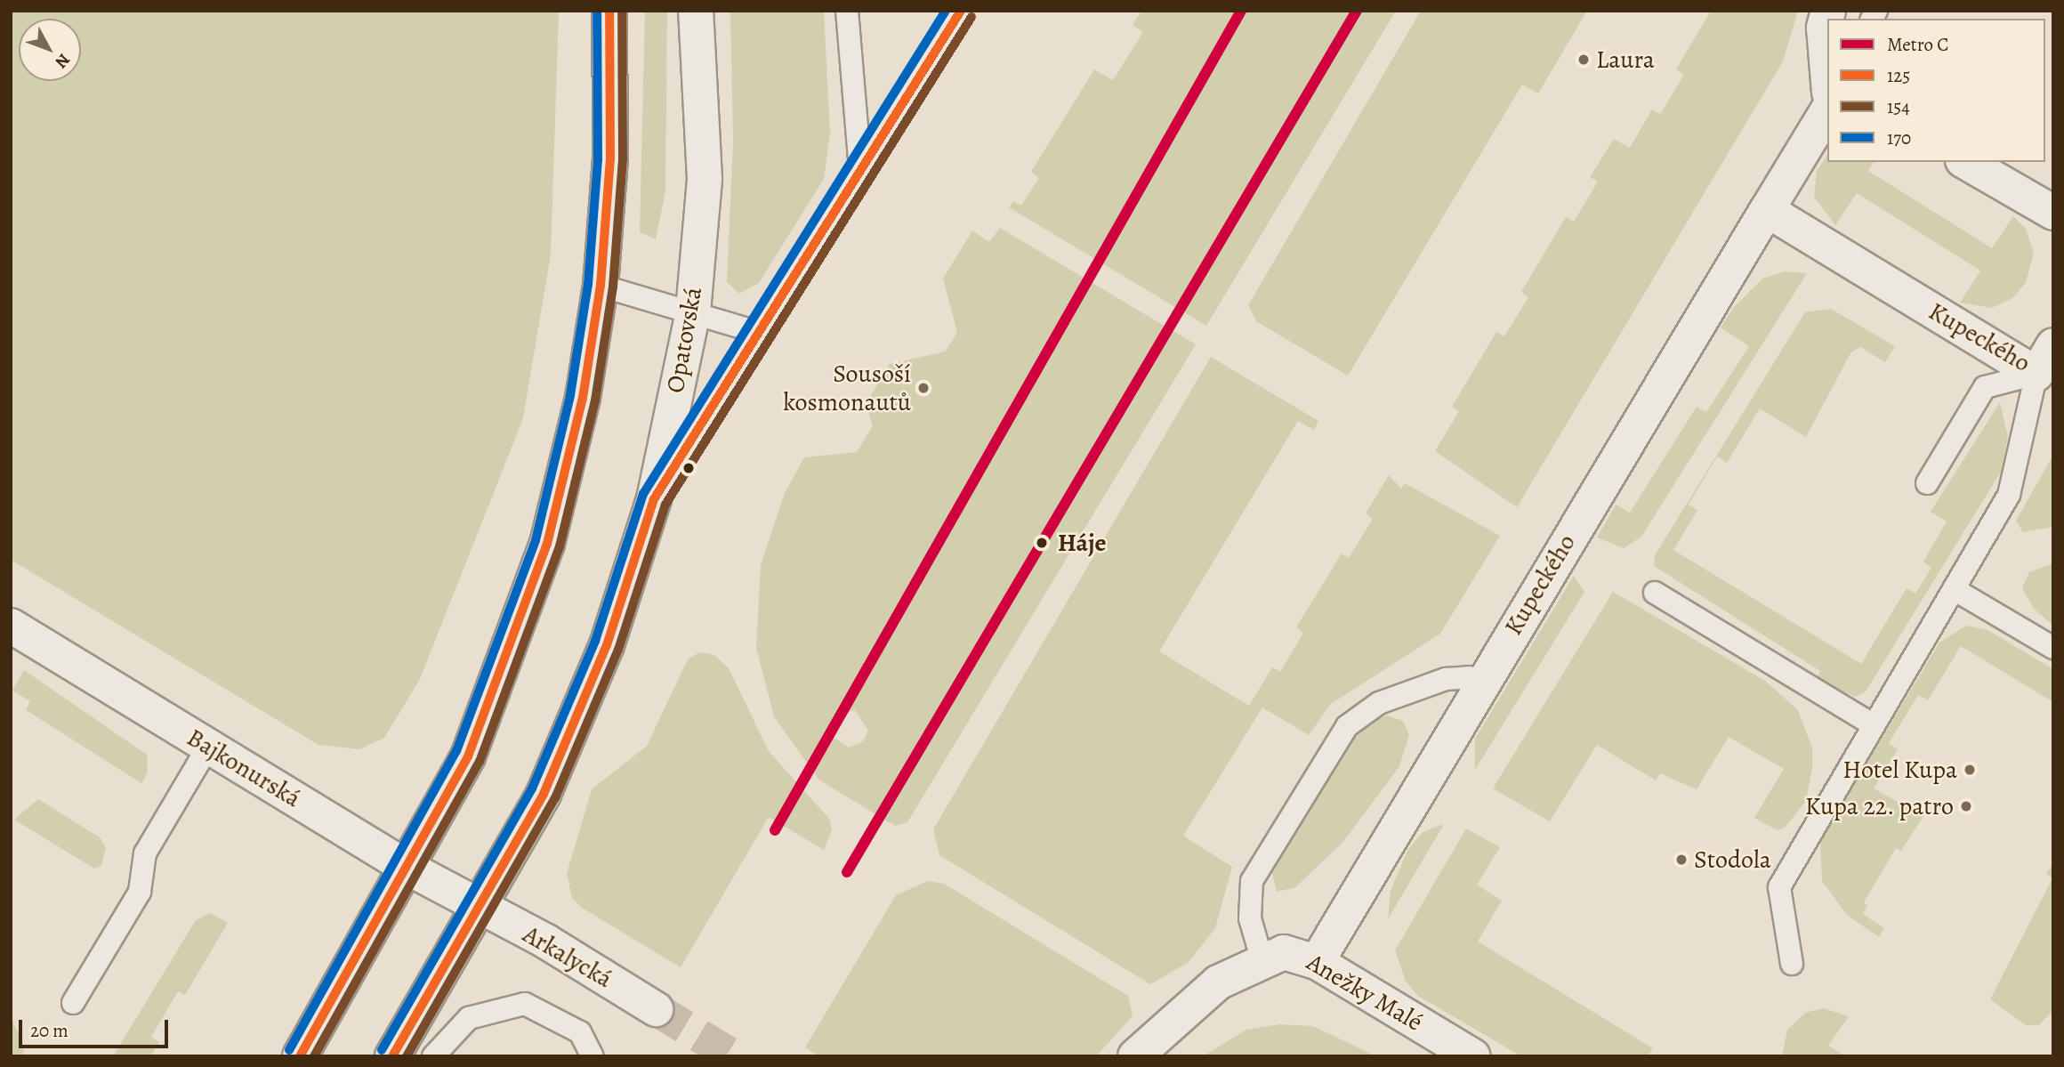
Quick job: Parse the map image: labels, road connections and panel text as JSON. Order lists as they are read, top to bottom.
{
  "streets": {
    "street": [
      "Kupeckého",
      "Opatovská",
      "Bajkonurská",
      "Arkalycká",
      "Anežky Malé"
    ]
  },
  "crossings": [
    ["Kupeckého", "Anežky Malé"],
    ["Opatovská", "Bajkonurská"],
    ["Opatovská", "Arkalycká"],
    ["Bajkonurská", "Arkalycká"]
  ],
  "places": [
    "Laura",
    "Sousoší kosmonautů",
    "Háje",
    "Hotel Kupa",
    "Kupa 22. patro",
    "Stodola"
  ],
  "lines": [
    "metro line C",
    "transit line 125",
    "transit line 154",
    "transit line 170"
  ],
  "legend": [
    "Metro C",
    "125",
    "154",
    "170"
  ],
  "scale_bar": "20 m",
  "north": "bottom right"
}
